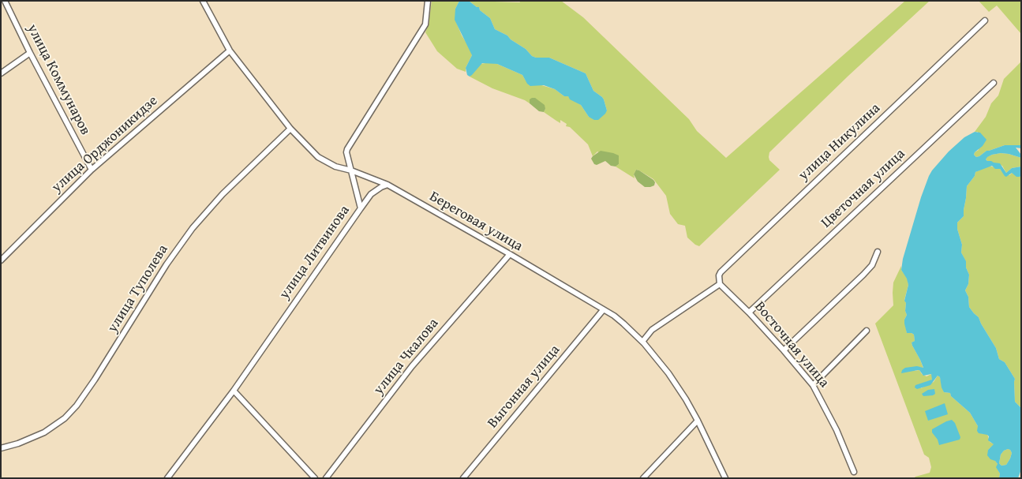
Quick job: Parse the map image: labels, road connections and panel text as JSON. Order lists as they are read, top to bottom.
{
  "streets": {
    "street": [
      "улица Коммунаров",
      "улица Никулина",
      "улица Орджоникидзе",
      "Цветочная улица",
      "Береговая улица",
      "улица Литвинова",
      "улица Туполева",
      "Восточная улица",
      "улица Чкалова",
      "Выгонная улица"
    ]
  },
  "crossings": [
    ["улица Коммунаров", "улица Орджоникидзе"],
    ["улица Никулина", "Восточная улица"],
    ["улица Орджоникидзе", "Береговая улица"],
    ["Цветочная улица", "Восточная улица"],
    ["Береговая улица", "улица Литвинова"],
    ["Береговая улица", "улица Туполева"],
    ["Береговая улица", "улица Чкалова"],
    ["Береговая улица", "Выгонная улица"]
  ]
}
